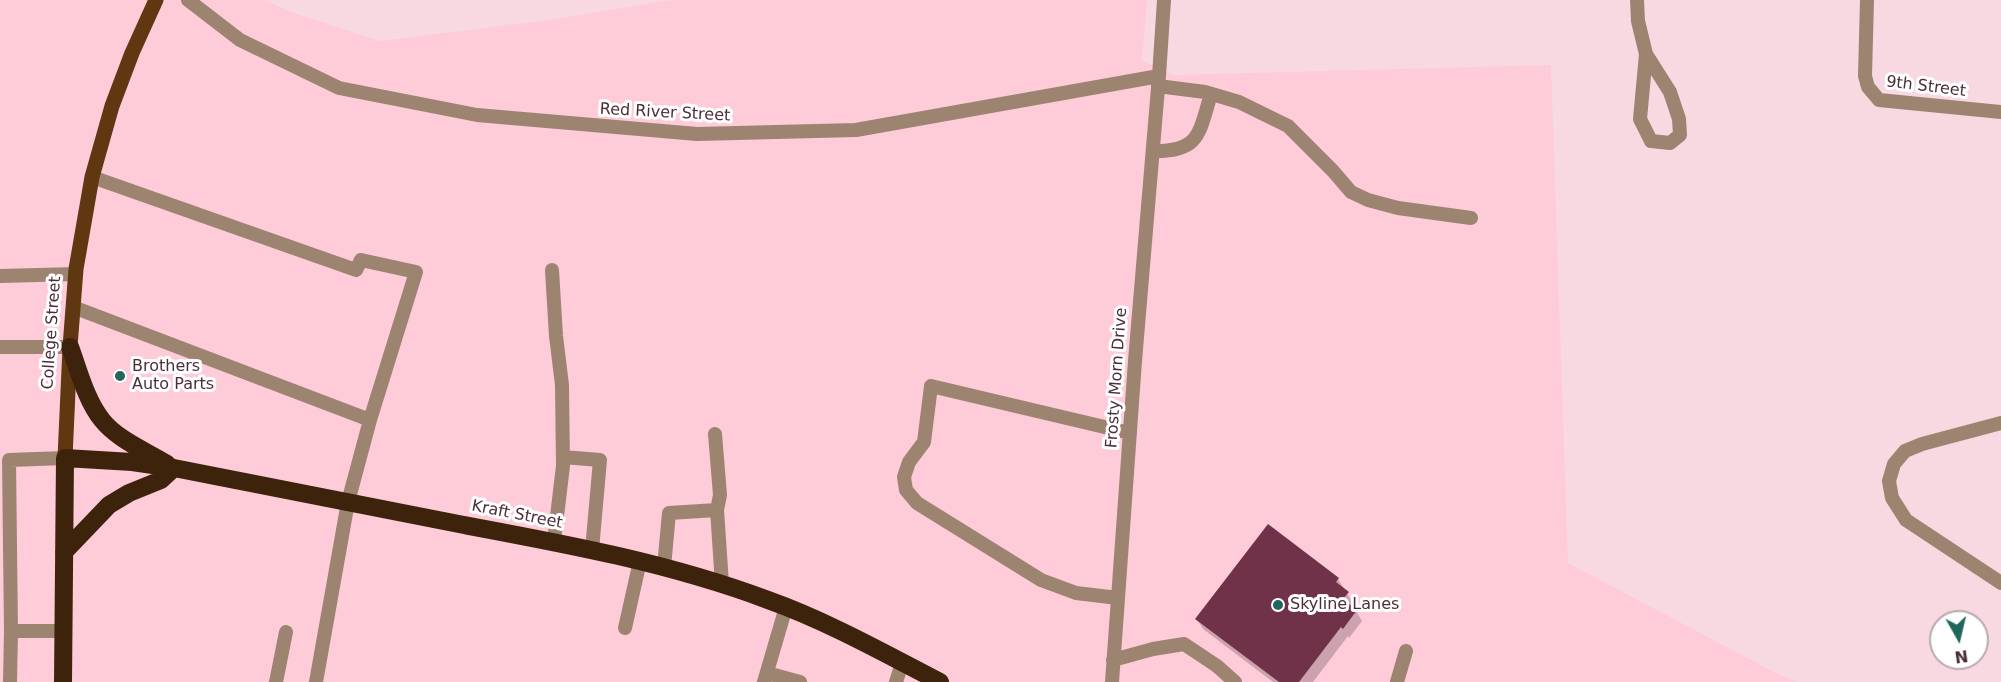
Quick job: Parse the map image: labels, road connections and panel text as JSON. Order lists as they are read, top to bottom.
{
  "streets": {
    "highway": ["College Street", "Kraft Street"],
    "street": ["9th Street", "Red River Street", "Frosty Morn Drive"]
  },
  "crossings": [
    ["Red River Street", "Frosty Morn Drive"],
    ["College Street", "Kraft Street"]
  ],
  "places": ["Brothers Auto Parts", "Skyline Lanes"],
  "north": "bottom"
}
